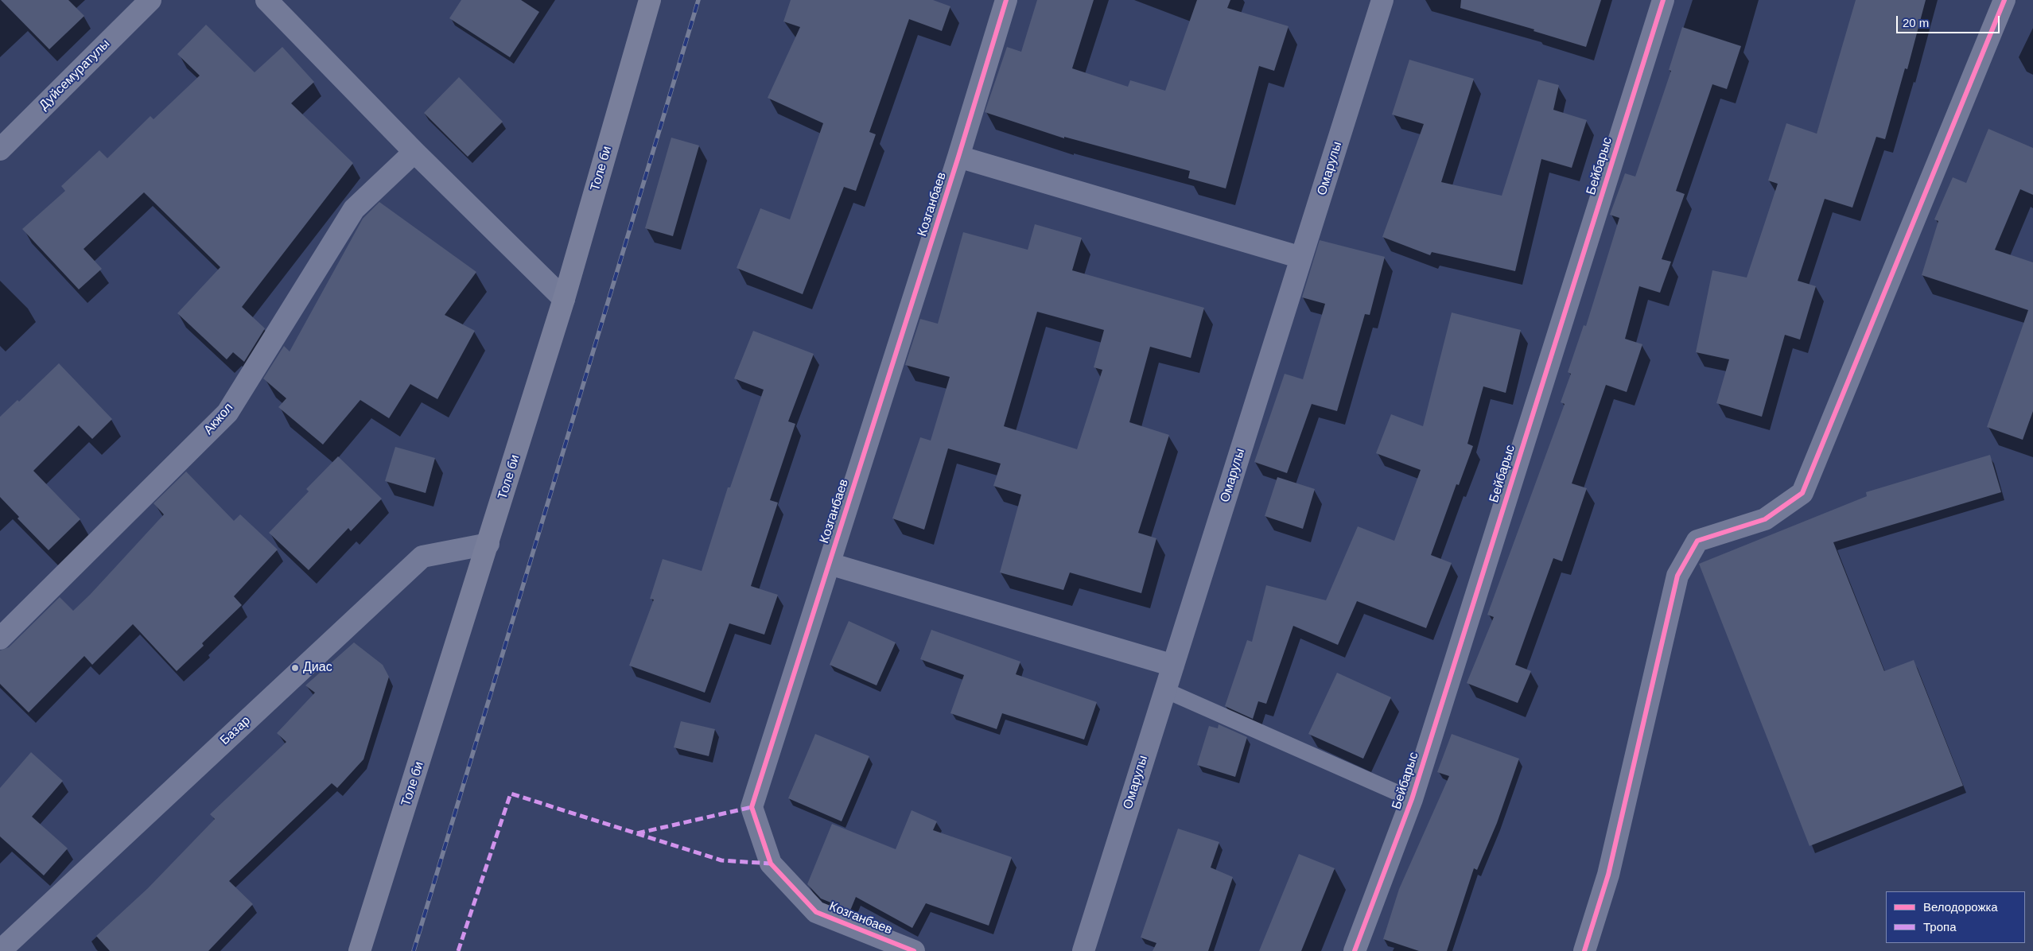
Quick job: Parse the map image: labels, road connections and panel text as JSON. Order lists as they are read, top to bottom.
{
  "streets": {
    "main road": ["Толе би"],
    "street": [
      "Дуйсемуратулы",
      "Бейбарыс",
      "Омарулы",
      "Козганбаев",
      "Акжол",
      "Базар"
    ]
  },
  "crossings": [
    ["Толе би", "Базар"]
  ],
  "places": ["Диас"],
  "legend": ["Велодорожка", "Тропа"],
  "scale_bar": "20 m"
}
